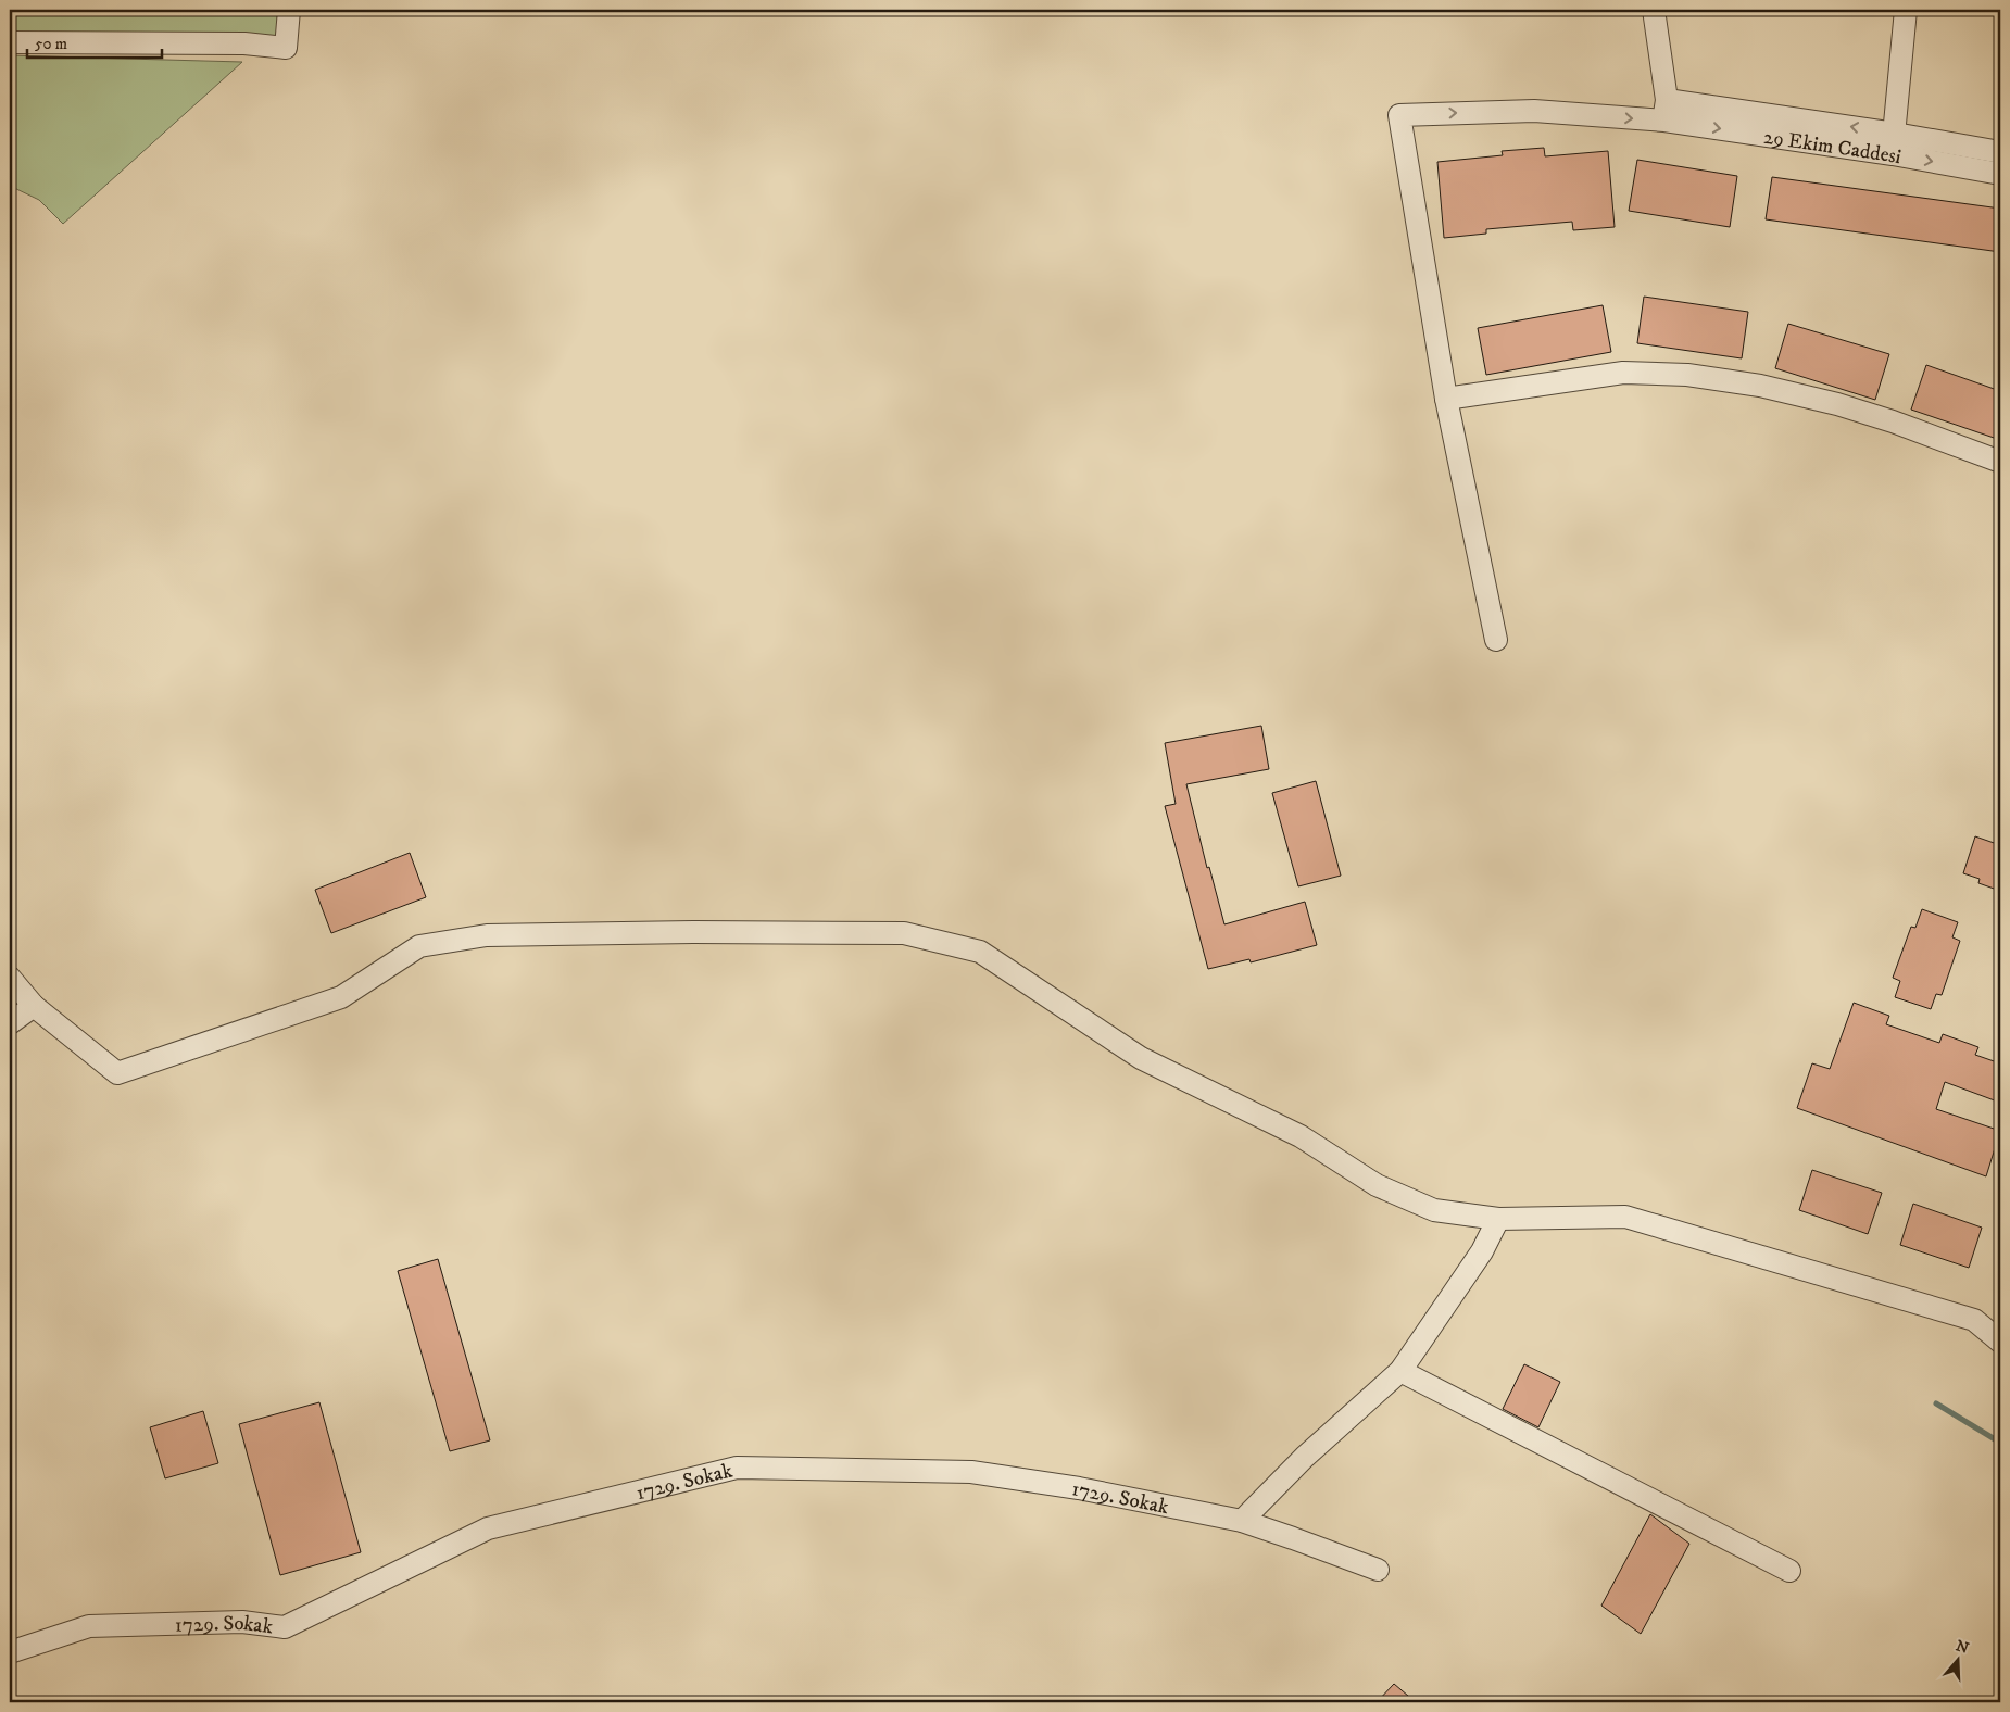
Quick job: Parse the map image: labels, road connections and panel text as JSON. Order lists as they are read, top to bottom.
{
  "streets": {
    "street": ["29 Ekim Caddesi", "1729. Sokak"]
  },
  "scale_bar": "50 m",
  "north": "top"
}
